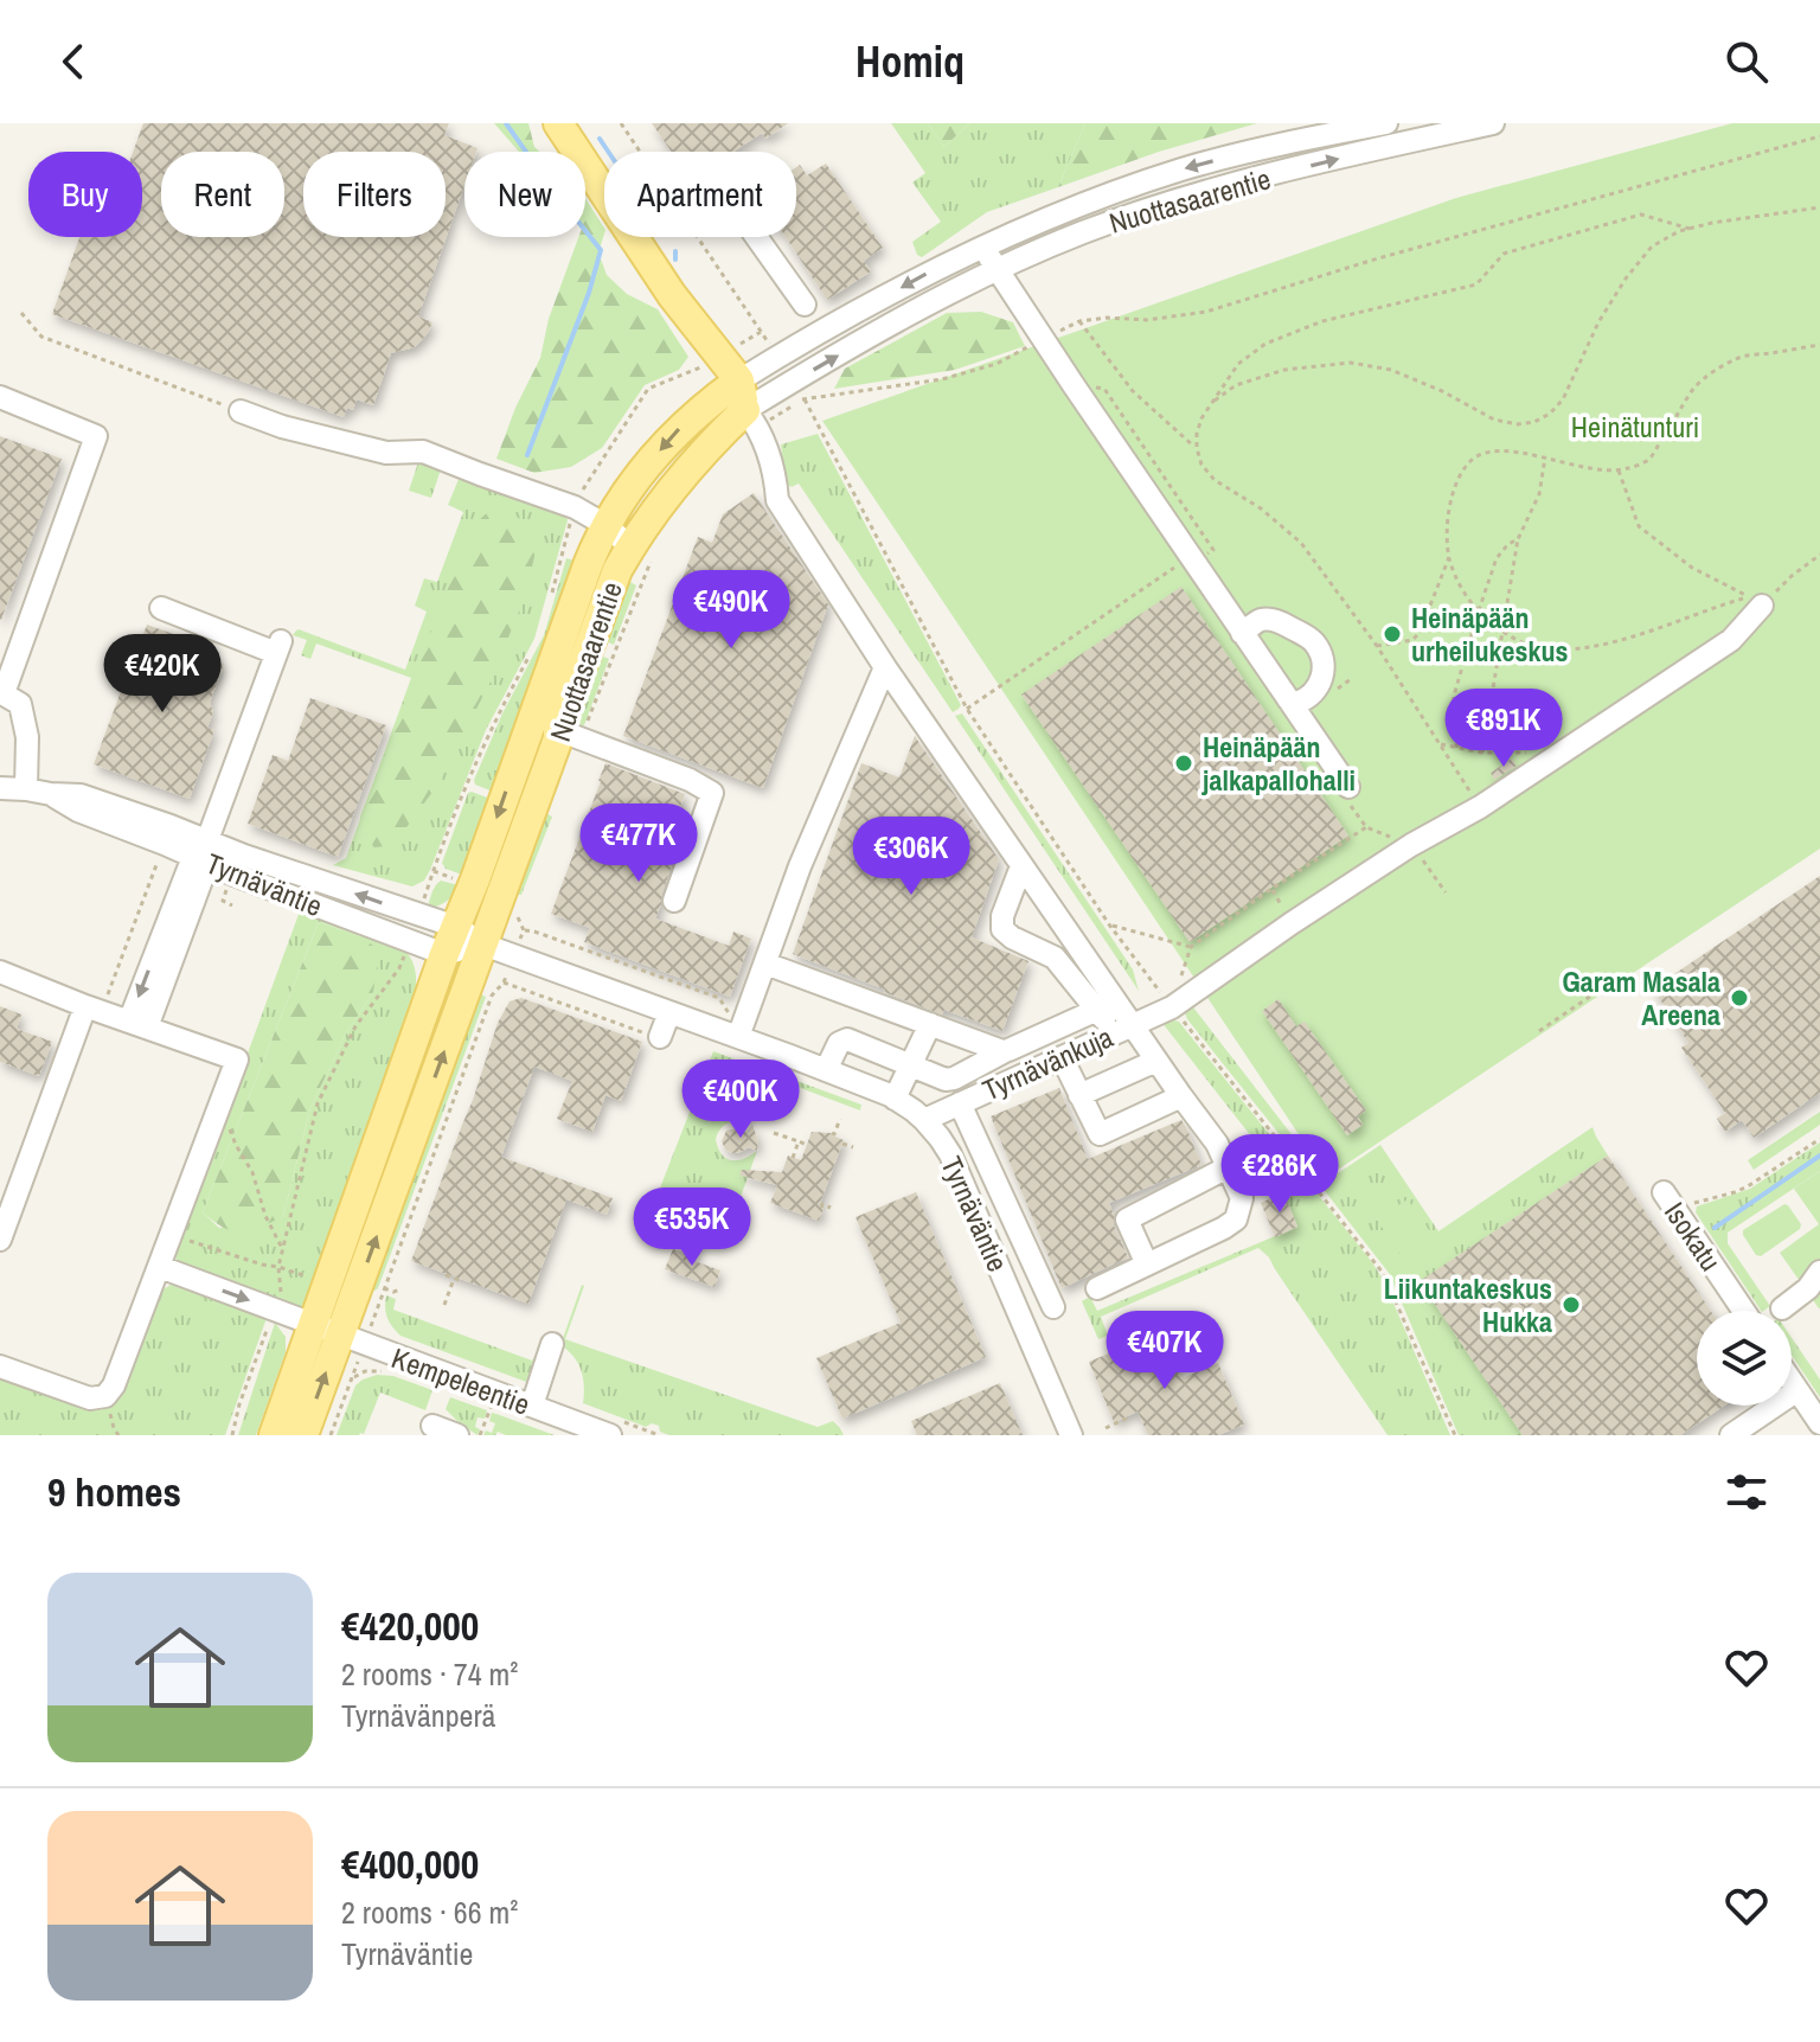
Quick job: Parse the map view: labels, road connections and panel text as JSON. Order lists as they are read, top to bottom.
{
  "streets": {
    "main road": ["Nuottasaarentie"],
    "street": [
      "Tyrnäväntie",
      "Tyrnävänkuja",
      "Isokatu",
      "Kempeleentie"
    ]
  },
  "crossings": [
    ["Nuottasaarentie", "Tyrnäväntie"],
    ["Nuottasaarentie", "Kempeleentie"],
    ["Tyrnäväntie", "Tyrnävänkuja"]
  ],
  "parks": ["Heinätunturi"],
  "places": [
    "Heinäpään urheilukeskus",
    "Heinäpään jalkapallohalli",
    "Garam Masala Areena",
    "Liikuntakeskus Hukka"
  ],
  "page": {
    "header": "Homiq",
    "chip": [
      "Buy",
      "Rent",
      "Filters",
      "New",
      "Apartment"
    ],
    "price": [
      "€490K",
      "€420K",
      "€891K",
      "€477K",
      "€306K",
      "€400K",
      "€286K",
      "€535K",
      "€407K"
    ],
    "heading": "9 homes",
    "list": [
      {
        "name": "€420,000",
        "note": "2 rooms · 74 m² · Tyrnävänperä"
      },
      {
        "name": "€400,000",
        "note": "2 rooms · 66 m² · Tyrnäväntie"
      }
    ]
  }
}
